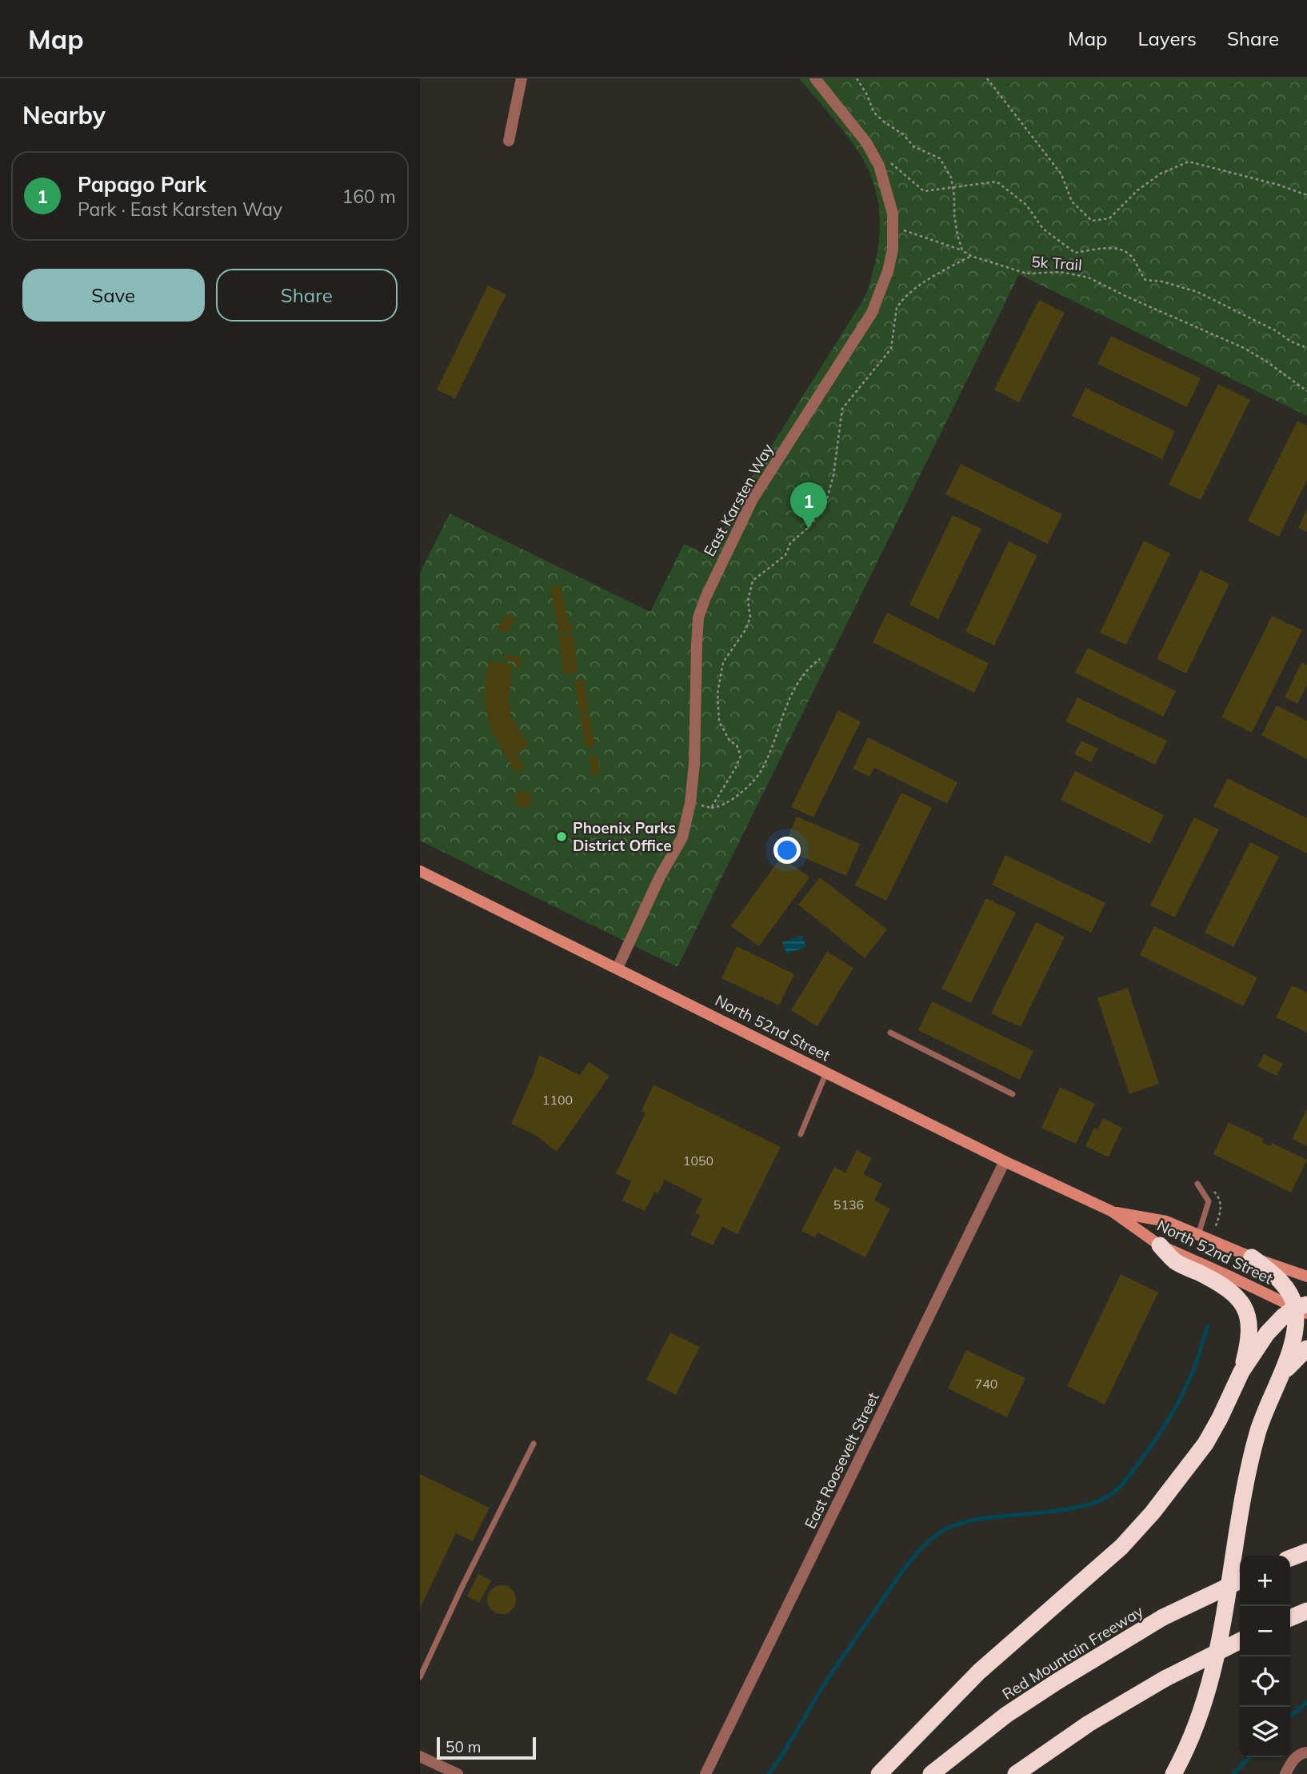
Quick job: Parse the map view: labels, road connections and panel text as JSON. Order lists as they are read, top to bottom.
{
  "streets": {
    "highway": ["Red Mountain Freeway"],
    "main road": ["North 52nd Street"],
    "street": ["East Karsten Way", "East Roosevelt Street"],
    "path": ["5k Trail"]
  },
  "crossings": [
    ["5k Trail", "East Karsten Way"],
    ["East Karsten Way", "North 52nd Street"],
    ["North 52nd Street", "East Roosevelt Street"]
  ],
  "places": ["Phoenix Parks District Office"],
  "house_numbers": [
    "1100",
    "1050",
    "5136",
    "740"
  ],
  "scale_bar": "50 m",
  "page": {
    "header": "Map",
    "nav": ["Map", "Layers", "Share"],
    "heading": "Nearby",
    "list": [
      {
        "mark": "1",
        "name": "Papago Park",
        "note": "Park · East Karsten Way",
        "value": "160 m"
      }
    ],
    "buttons": ["Save", "Share"],
    "pins": "1",
    "map_buttons": ["+", "−"],
    "scale": "50 m"
  }
}
